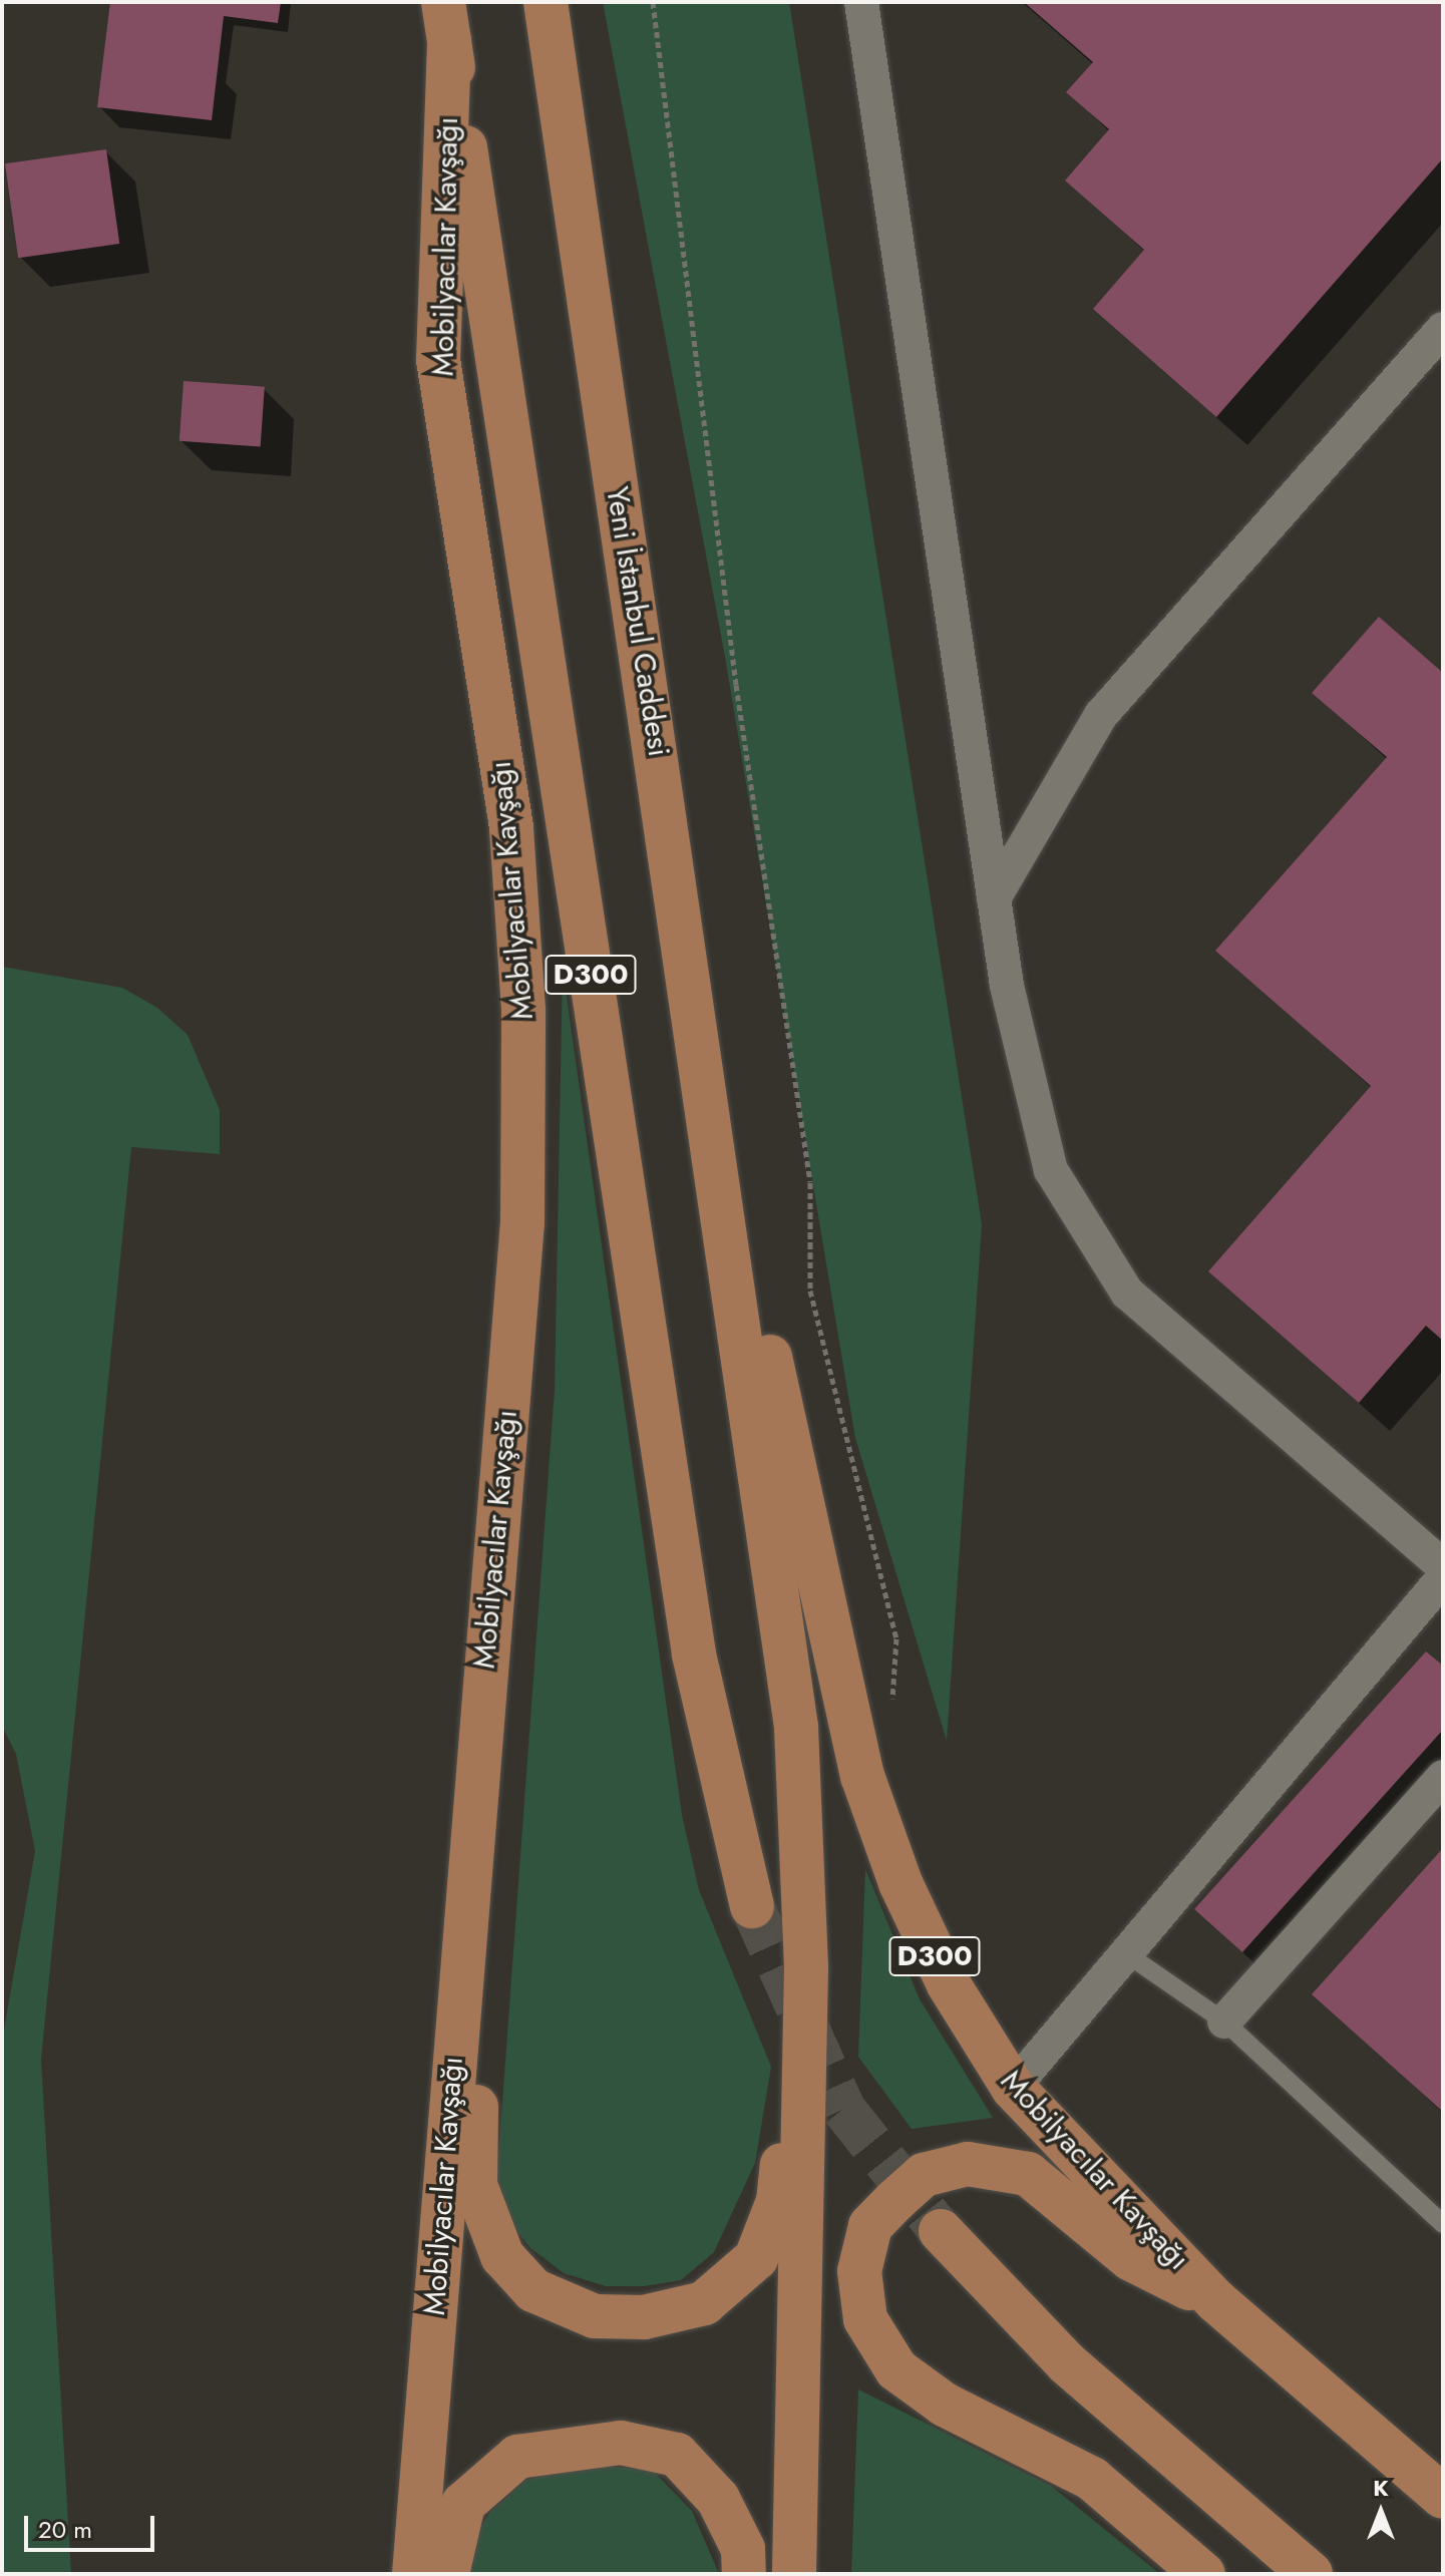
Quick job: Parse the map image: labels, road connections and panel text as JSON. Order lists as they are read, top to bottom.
{
  "streets": {
    "highway": ["Mobilyacılar Kavşağı", "Yeni İstanbul Caddesi", "D300"]
  },
  "crossings": [
    ["Mobilyacılar Kavşağı", "Yeni İstanbul Caddesi"]
  ],
  "scale_bar": "20 m",
  "north": "top"
}
